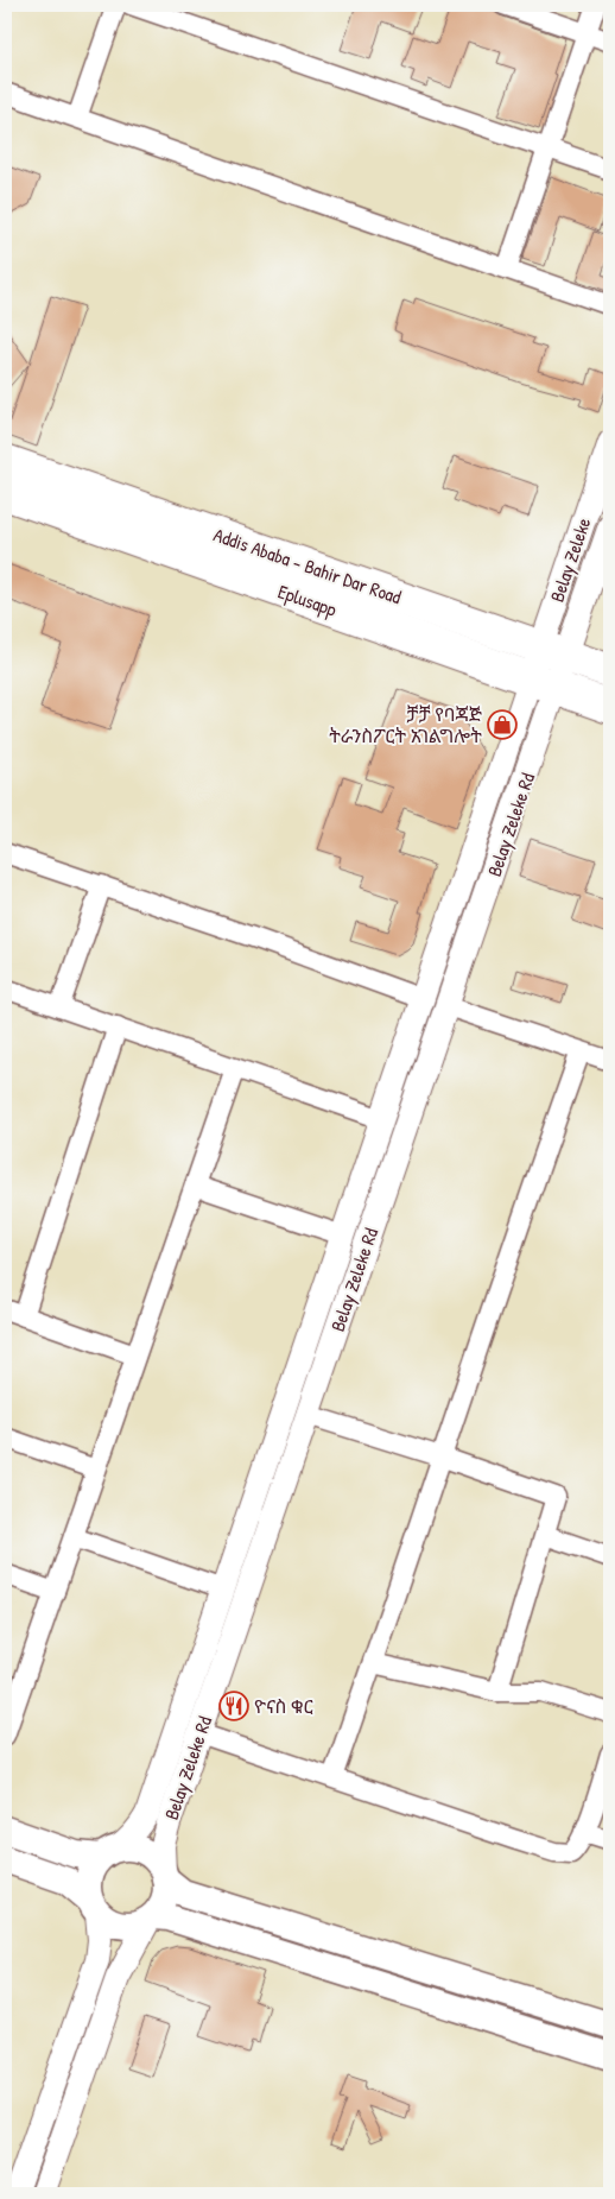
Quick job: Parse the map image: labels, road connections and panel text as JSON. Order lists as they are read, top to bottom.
{
  "streets": {
    "highway": ["Addis Ababa - Bahir Dar Road", "Eplusapp"],
    "street": ["Belay Zeleke", "Belay Zeleke Rd"]
  },
  "crossings": [
    ["Belay Zeleke", "Addis Ababa - Bahir Dar Road"],
    ["Belay Zeleke", "Eplusapp"],
    ["Belay Zeleke", "Belay Zeleke Rd"],
    ["Eplusapp", "Belay Zeleke Rd"]
  ],
  "places": {
    "shop": ["ቻቻ የባጃጅ ትራንስፖርት አገልግሎት"],
    "restaurant": ["ዮናስ ቁር"]
  }
}
